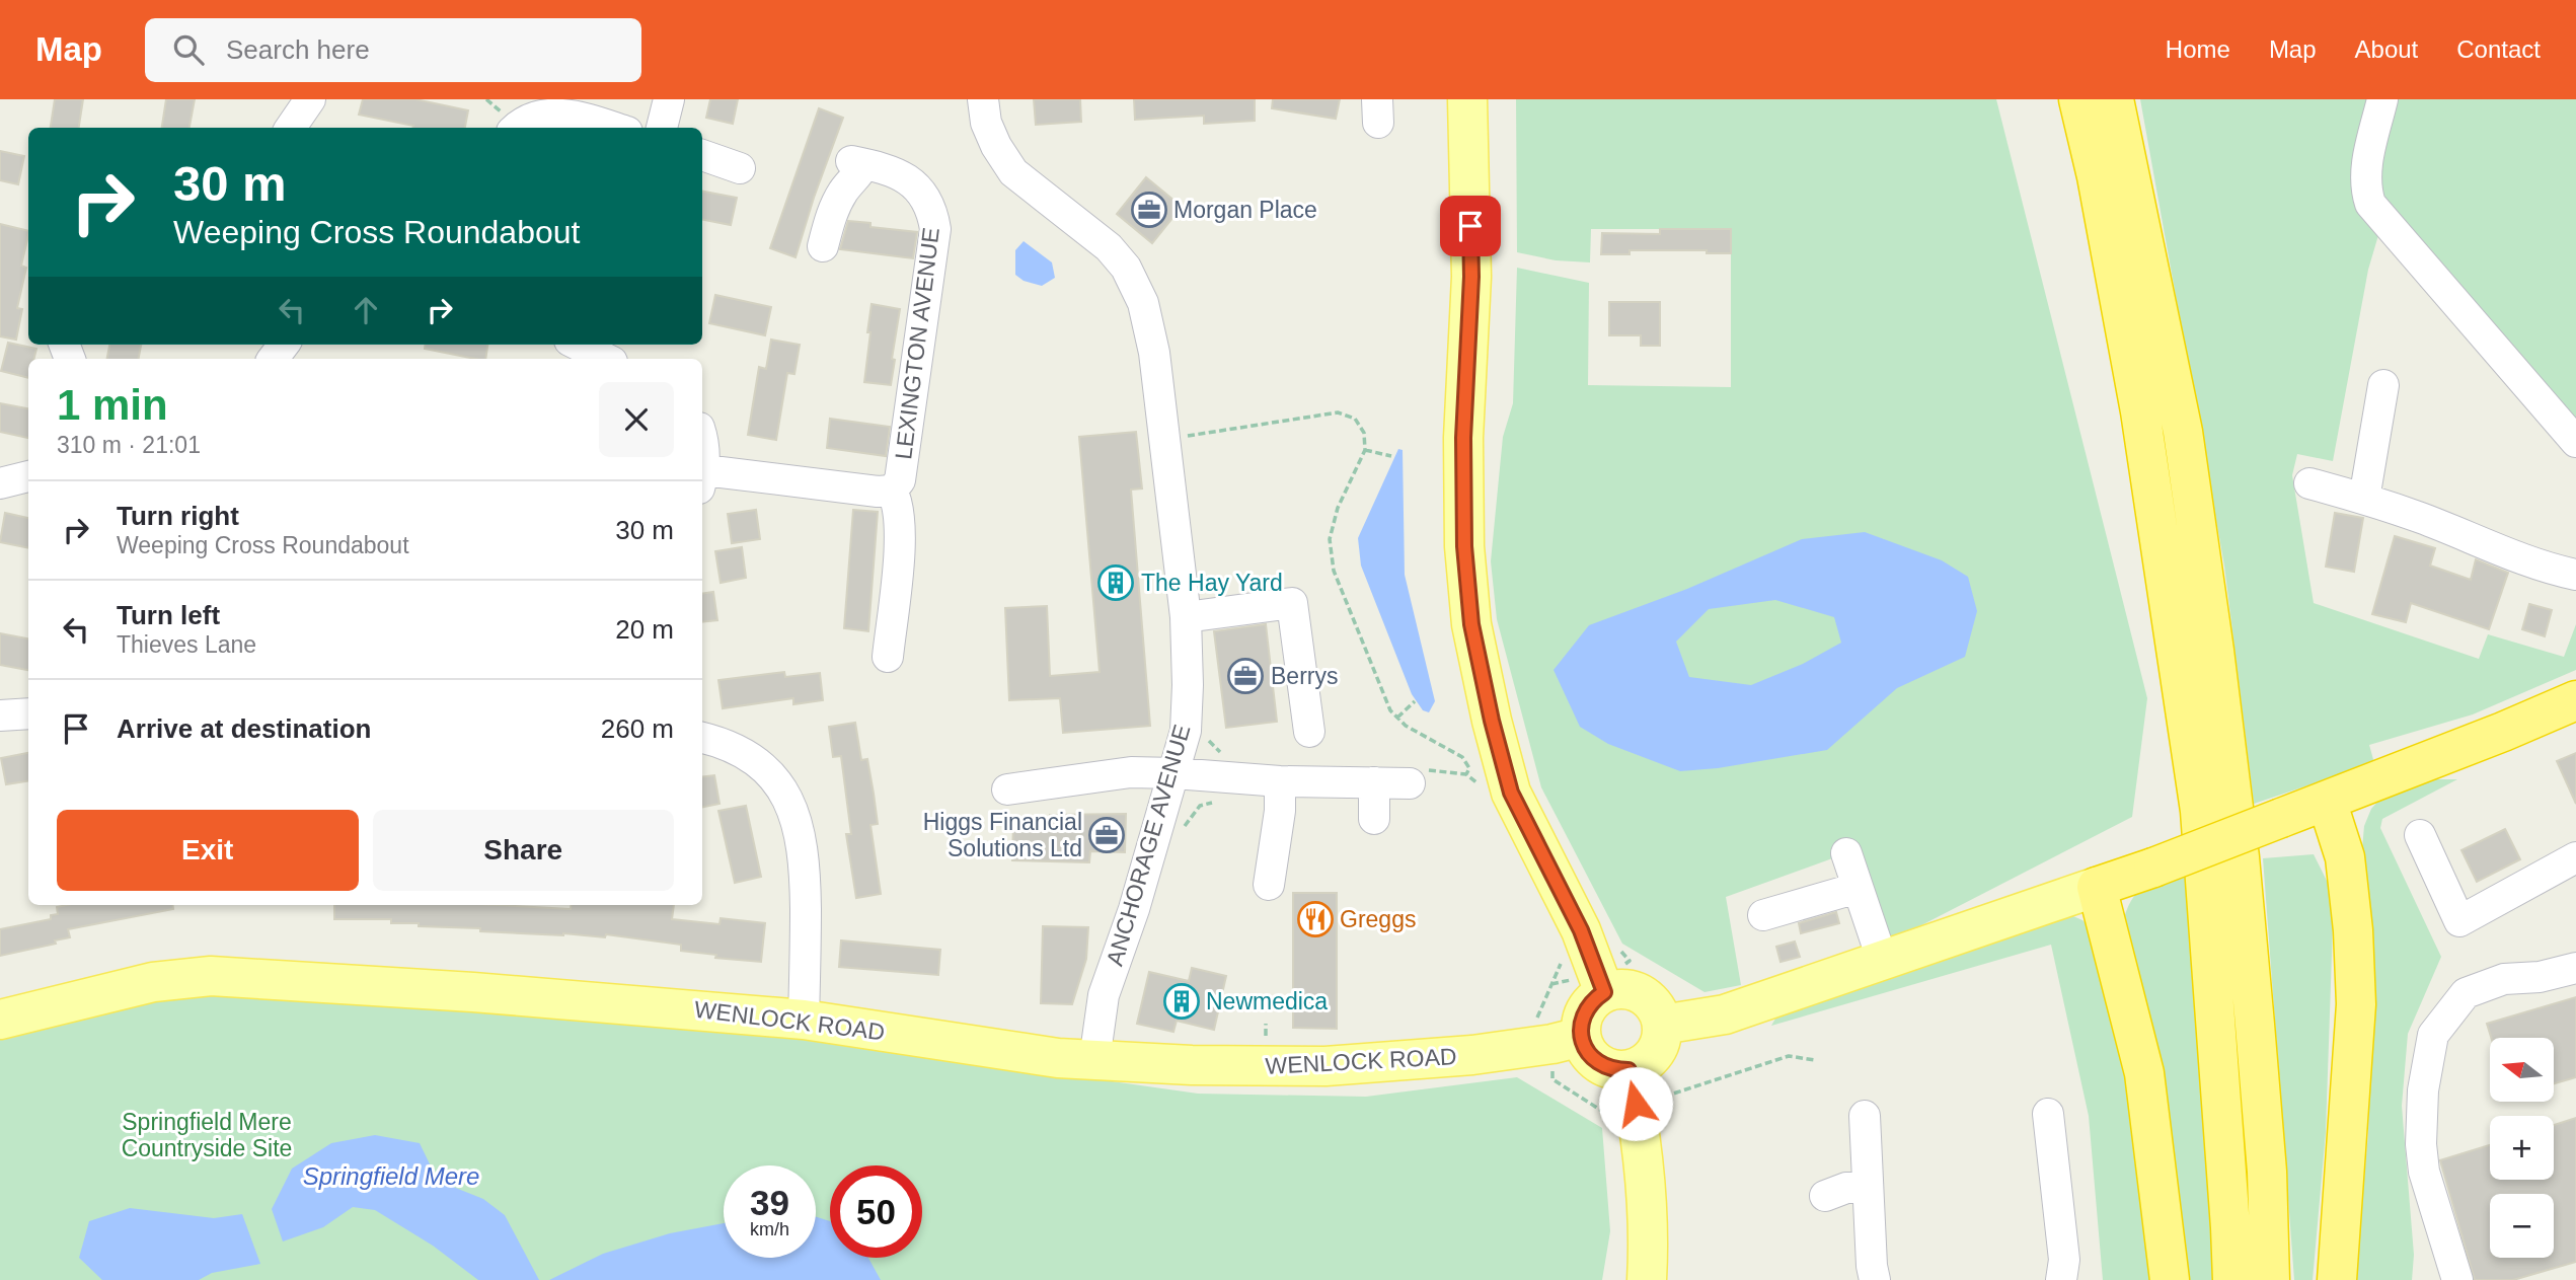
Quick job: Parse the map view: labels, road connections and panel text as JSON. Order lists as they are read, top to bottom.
{
  "streets": {
    "main road": ["WENLOCK ROAD"],
    "street": ["LEXINGTON AVENUE", "ANCHORAGE AVENUE"]
  },
  "crossings": [
    ["ANCHORAGE AVENUE", "WENLOCK ROAD"]
  ],
  "water": ["Springfield Mere"],
  "parks": ["Springfield Mere Countryside Site"],
  "places": {
    "office": ["Morgan Place", "Berrys", "Higgs Financial Solutions Ltd"],
    "building": ["The Hay Yard", "Newmedica"],
    "restaurant": ["Greggs"]
  },
  "north": "left",
  "page": {
    "header": "Map",
    "search": "Search here",
    "nav": [
      "Home",
      "Map",
      "About",
      "Contact"
    ],
    "turn": ["30 m", "Weeping Cross Roundabout"],
    "heading": ["1 min", "310 m · 21:01"],
    "list": [
      {
        "name": "Turn right",
        "note": "Weeping Cross Roundabout",
        "value": "30 m"
      },
      {
        "name": "Turn left",
        "note": "Thieves Lane",
        "value": "20 m"
      },
      {
        "name": "Arrive at destination",
        "value": "260 m"
      }
    ],
    "buttons": ["Exit", "Share"],
    "map_buttons": ["+", "−"],
    "speed": "39 km/h",
    "limit": "50"
  }
}
